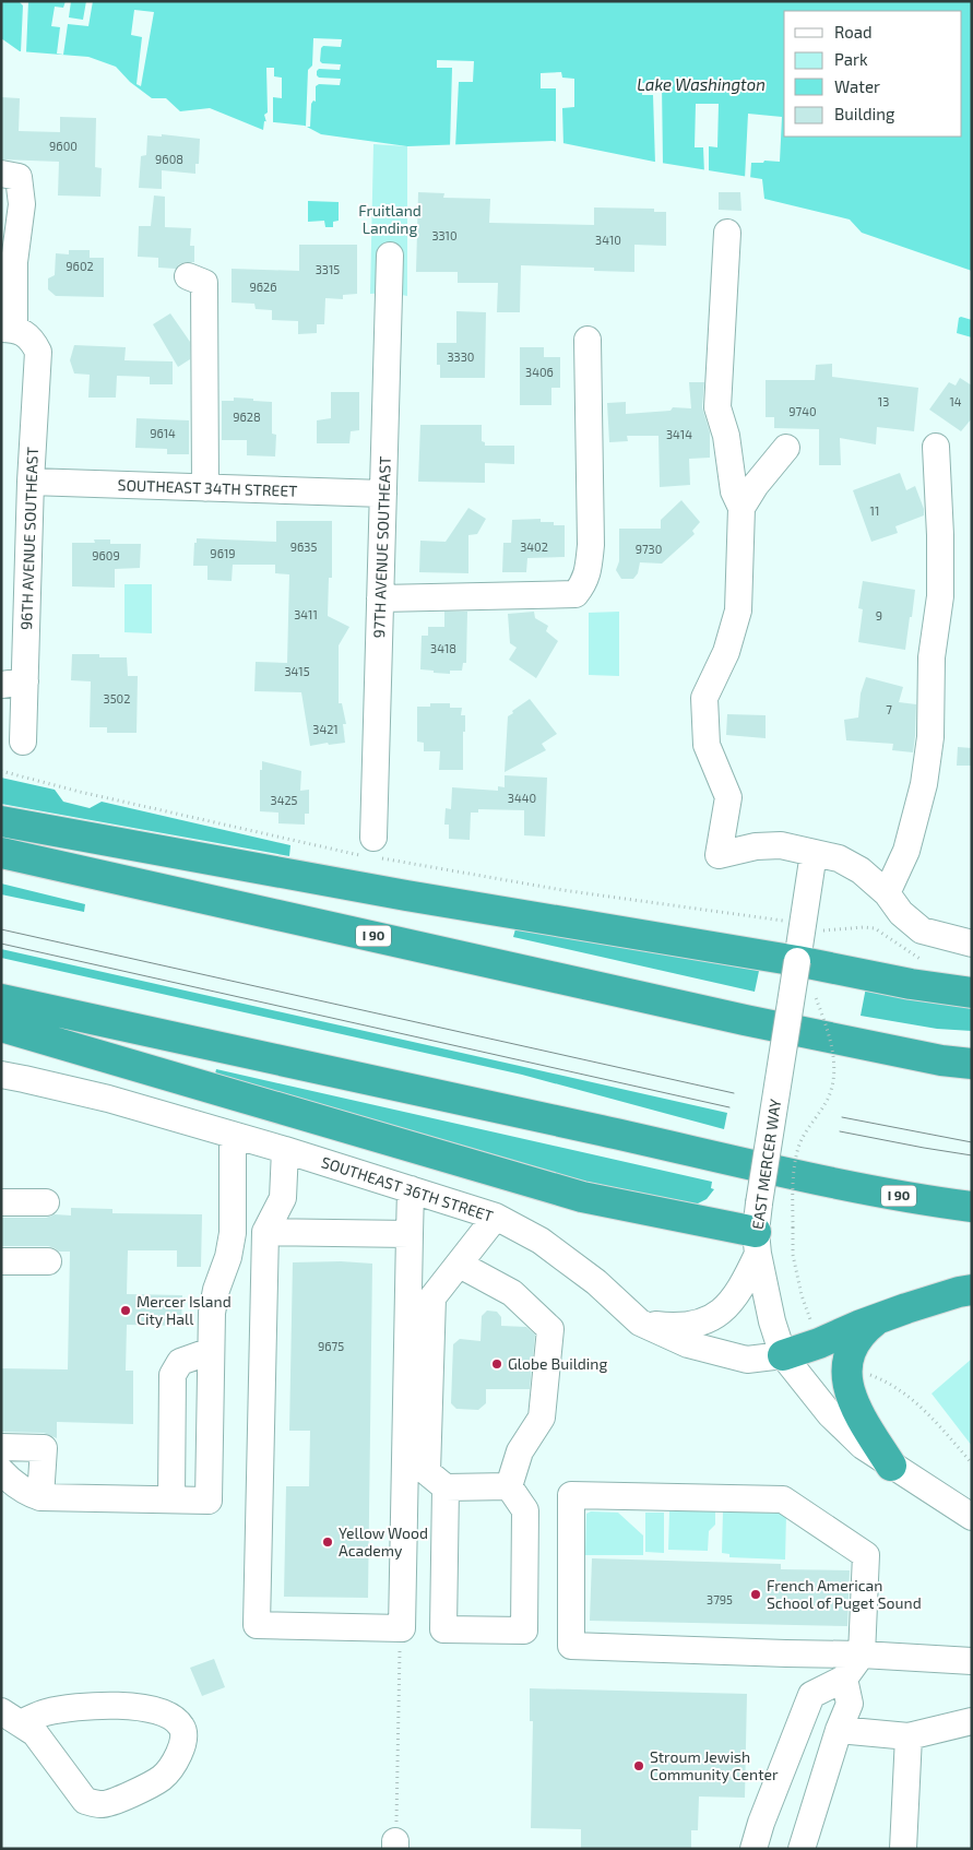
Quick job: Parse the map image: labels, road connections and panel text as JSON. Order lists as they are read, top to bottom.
{
  "streets": {
    "highway": ["I 90"],
    "street": [
      "SOUTHEAST 34TH STREET",
      "96TH AVENUE SOUTHEAST",
      "97TH AVENUE SOUTHEAST",
      "EAST MERCER WAY",
      "SOUTHEAST 36TH STREET"
    ]
  },
  "crossings": [
    ["SOUTHEAST 34TH STREET", "96TH AVENUE SOUTHEAST"],
    ["SOUTHEAST 34TH STREET", "97TH AVENUE SOUTHEAST"],
    ["EAST MERCER WAY", "SOUTHEAST 36TH STREET"]
  ],
  "water": ["Lake Washington"],
  "parks": ["Fruitland Landing"],
  "places": [
    "Mercer Island City Hall",
    "Globe Building",
    "Yellow Wood Academy",
    "French American School of Puget Sound",
    "Stroum Jewish Community Center"
  ],
  "house_numbers": [
    "9600",
    "9608",
    "3310",
    "3410",
    "9602",
    "3315",
    "9626",
    "3330",
    "3406",
    "13",
    "14",
    "9740",
    "9628",
    "9614",
    "3414",
    "11",
    "9635",
    "3402",
    "9730",
    "9619",
    "9609",
    "3411",
    "9",
    "3418",
    "3415",
    "3502",
    "7",
    "3421",
    "3440",
    "3425",
    "9675",
    "3795"
  ],
  "legend": [
    "Road",
    "Park",
    "Water",
    "Building"
  ]
}
